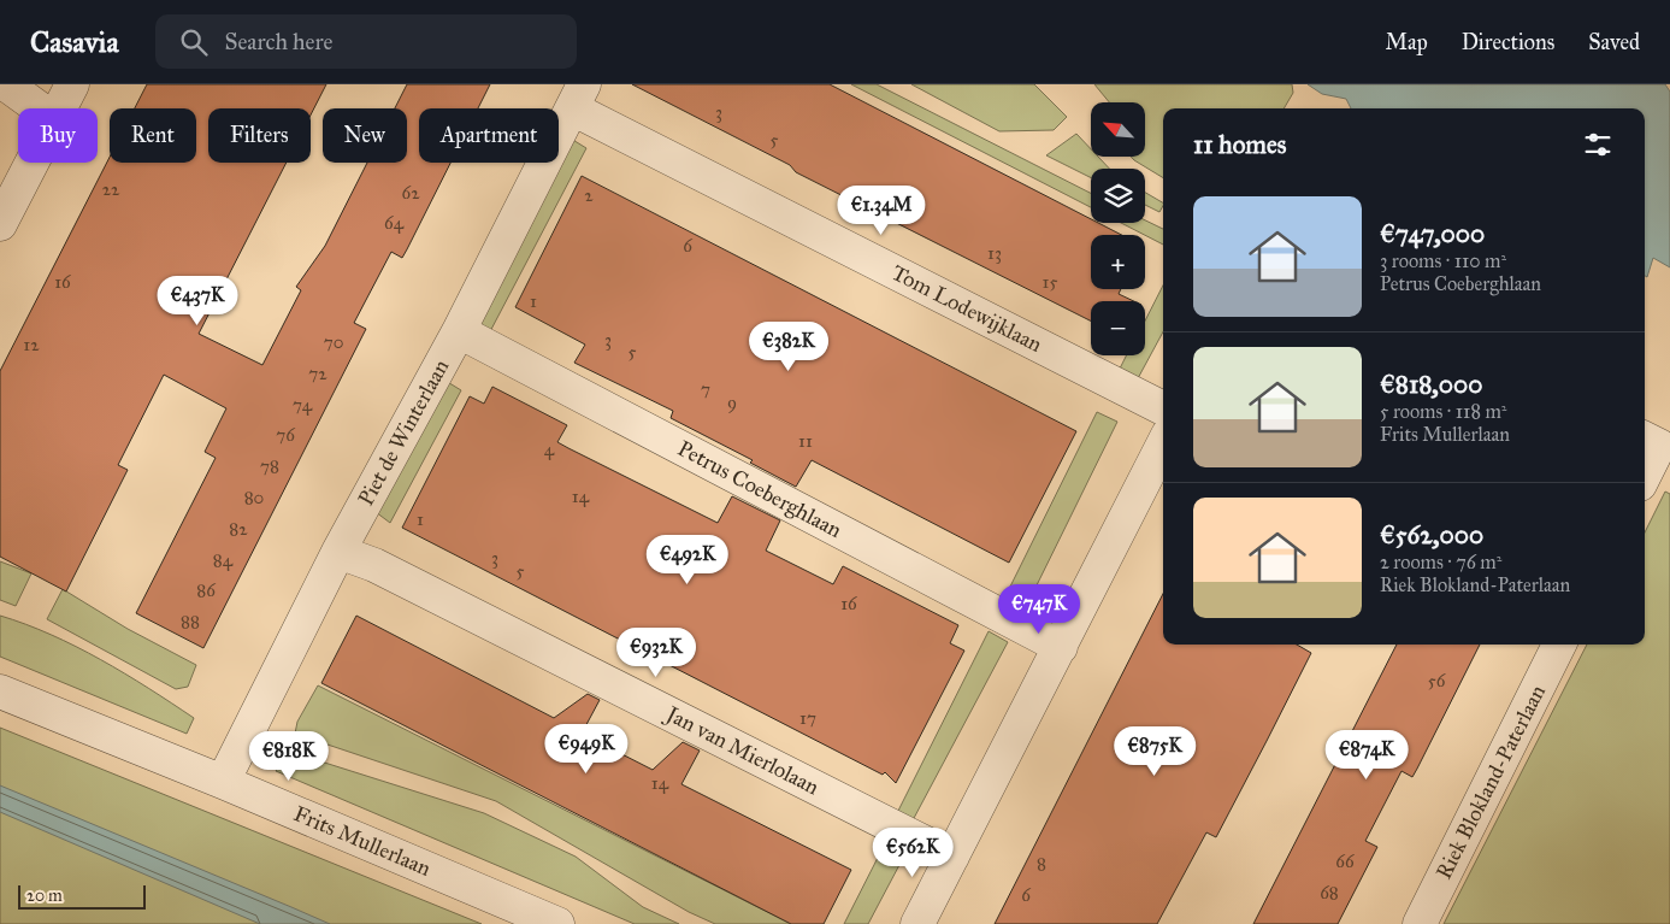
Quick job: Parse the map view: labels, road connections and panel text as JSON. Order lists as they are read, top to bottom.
{
  "streets": {
    "street": [
      "Tom Lodewijklaan",
      "Piet de Winterlaan",
      "Petrus Coeberghlaan",
      "Jan van Mierlolaan",
      "Riek Blokland-Paterlaan",
      "Frits Mullerlaan"
    ]
  },
  "crossings": [
    ["Tom Lodewijklaan", "Piet de Winterlaan"],
    ["Piet de Winterlaan", "Petrus Coeberghlaan"],
    ["Piet de Winterlaan", "Jan van Mierlolaan"],
    ["Piet de Winterlaan", "Frits Mullerlaan"]
  ],
  "house_numbers": [
    "3",
    "5",
    "22",
    "62",
    "2",
    "64",
    "6",
    "13",
    "16",
    "15",
    "1",
    "3",
    "70",
    "12",
    "5",
    "72",
    "7",
    "9",
    "74",
    "76",
    "11",
    "4",
    "78",
    "14",
    "80",
    "1",
    "82",
    "3",
    "84",
    "5",
    "86",
    "16",
    "88",
    "56",
    "17",
    "14",
    "66",
    "8",
    "68",
    "6"
  ],
  "scale_bar": "20 m",
  "north": "top left",
  "page": {
    "header": "Casavia",
    "search": "Search here",
    "nav": ["Map", "Directions", "Saved"],
    "map_buttons": ["+", "−"],
    "chip": [
      "Buy",
      "Rent",
      "Filters",
      "New",
      "Apartment"
    ],
    "heading": "11 homes",
    "list": [
      {
        "name": "€747,000",
        "note": "3 rooms · 110 m² · Petrus Coeberghlaan"
      },
      {
        "name": "€818,000",
        "note": "5 rooms · 118 m² · Frits Mullerlaan"
      },
      {
        "name": "€562,000",
        "note": "2 rooms · 76 m² · Riek Blokland-Paterlaan"
      }
    ],
    "price": [
      "€1.34M",
      "€437K",
      "€382K",
      "€492K",
      "€747K",
      "€932K",
      "€949K",
      "€875K",
      "€874K",
      "€818K",
      "€562K"
    ],
    "scale": "20 m"
  }
}
